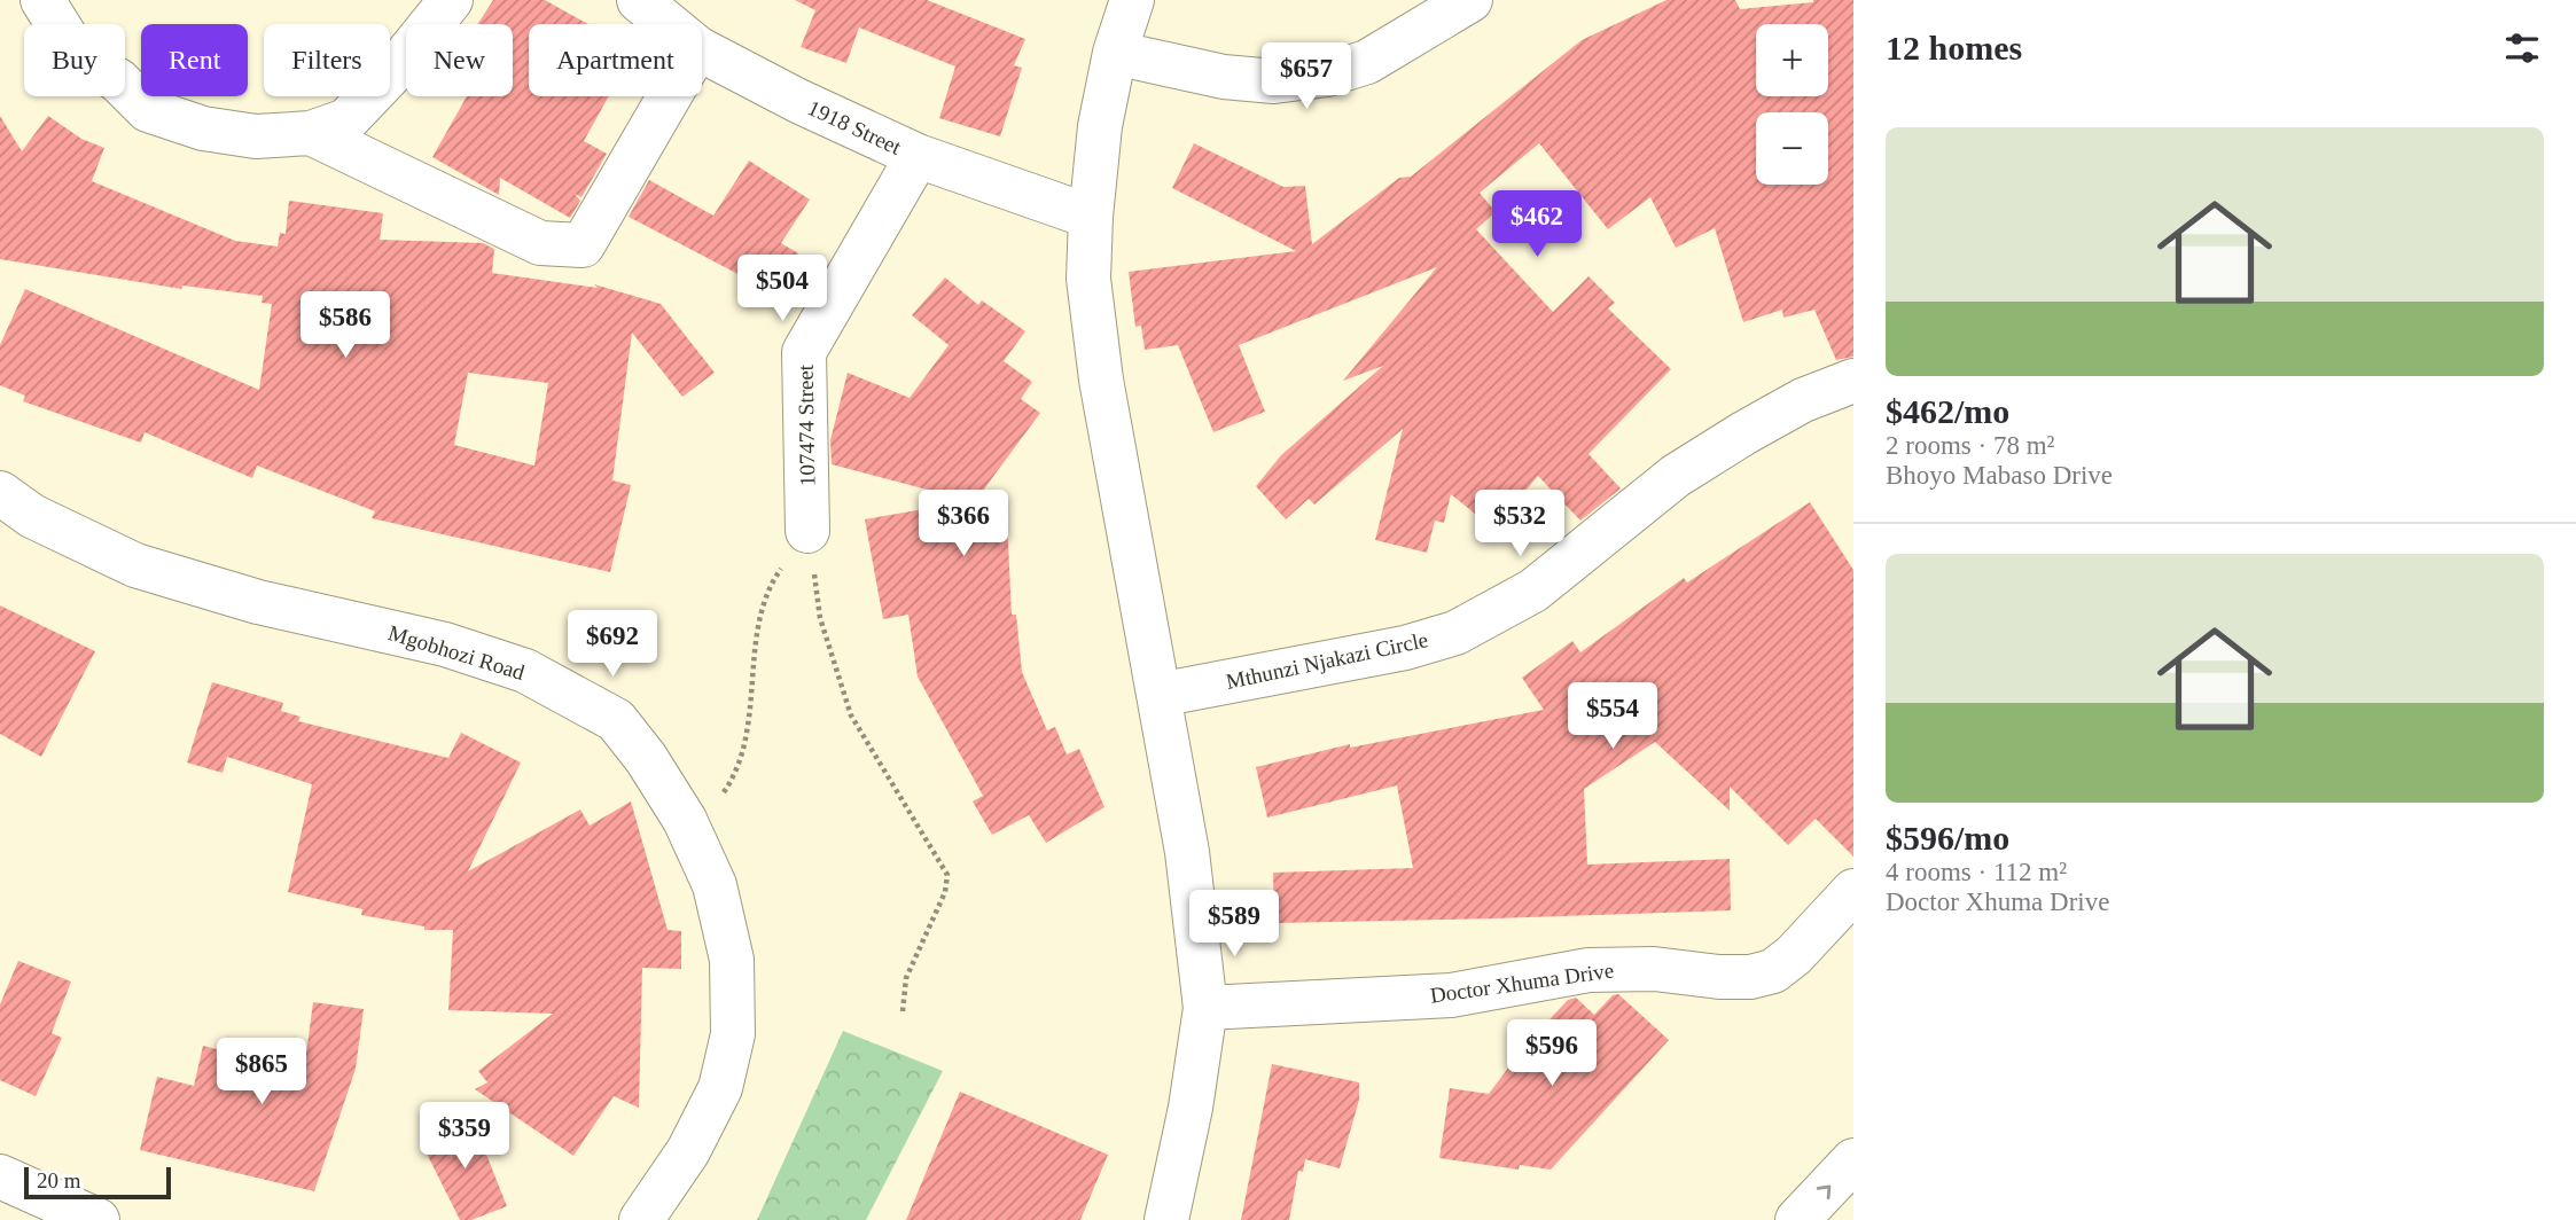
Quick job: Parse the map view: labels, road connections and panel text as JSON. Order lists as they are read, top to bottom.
{
  "streets": {
    "street": [
      "1918 Street",
      "107474 Street",
      "Mgobhozi Road",
      "Mthunzi Njakazi Circle",
      "Doctor Xhuma Drive"
    ]
  },
  "crossings": [
    ["1918 Street", "107474 Street"]
  ],
  "scale_bar": "20 m",
  "page": {
    "heading": "12 homes",
    "map_buttons": ["+", "−"],
    "chip": [
      "Buy",
      "Rent",
      "Filters",
      "New",
      "Apartment"
    ],
    "price": [
      "$657",
      "$462",
      "$504",
      "$586",
      "$366",
      "$532",
      "$692",
      "$554",
      "$589",
      "$596",
      "$865",
      "$359"
    ],
    "list": [
      {
        "name": "$462/mo",
        "note": "2 rooms · 78 m² · Bhoyo Mabaso Drive"
      },
      {
        "name": "$596/mo",
        "note": "4 rooms · 112 m² · Doctor Xhuma Drive"
      }
    ],
    "scale": "20 m"
  }
}
